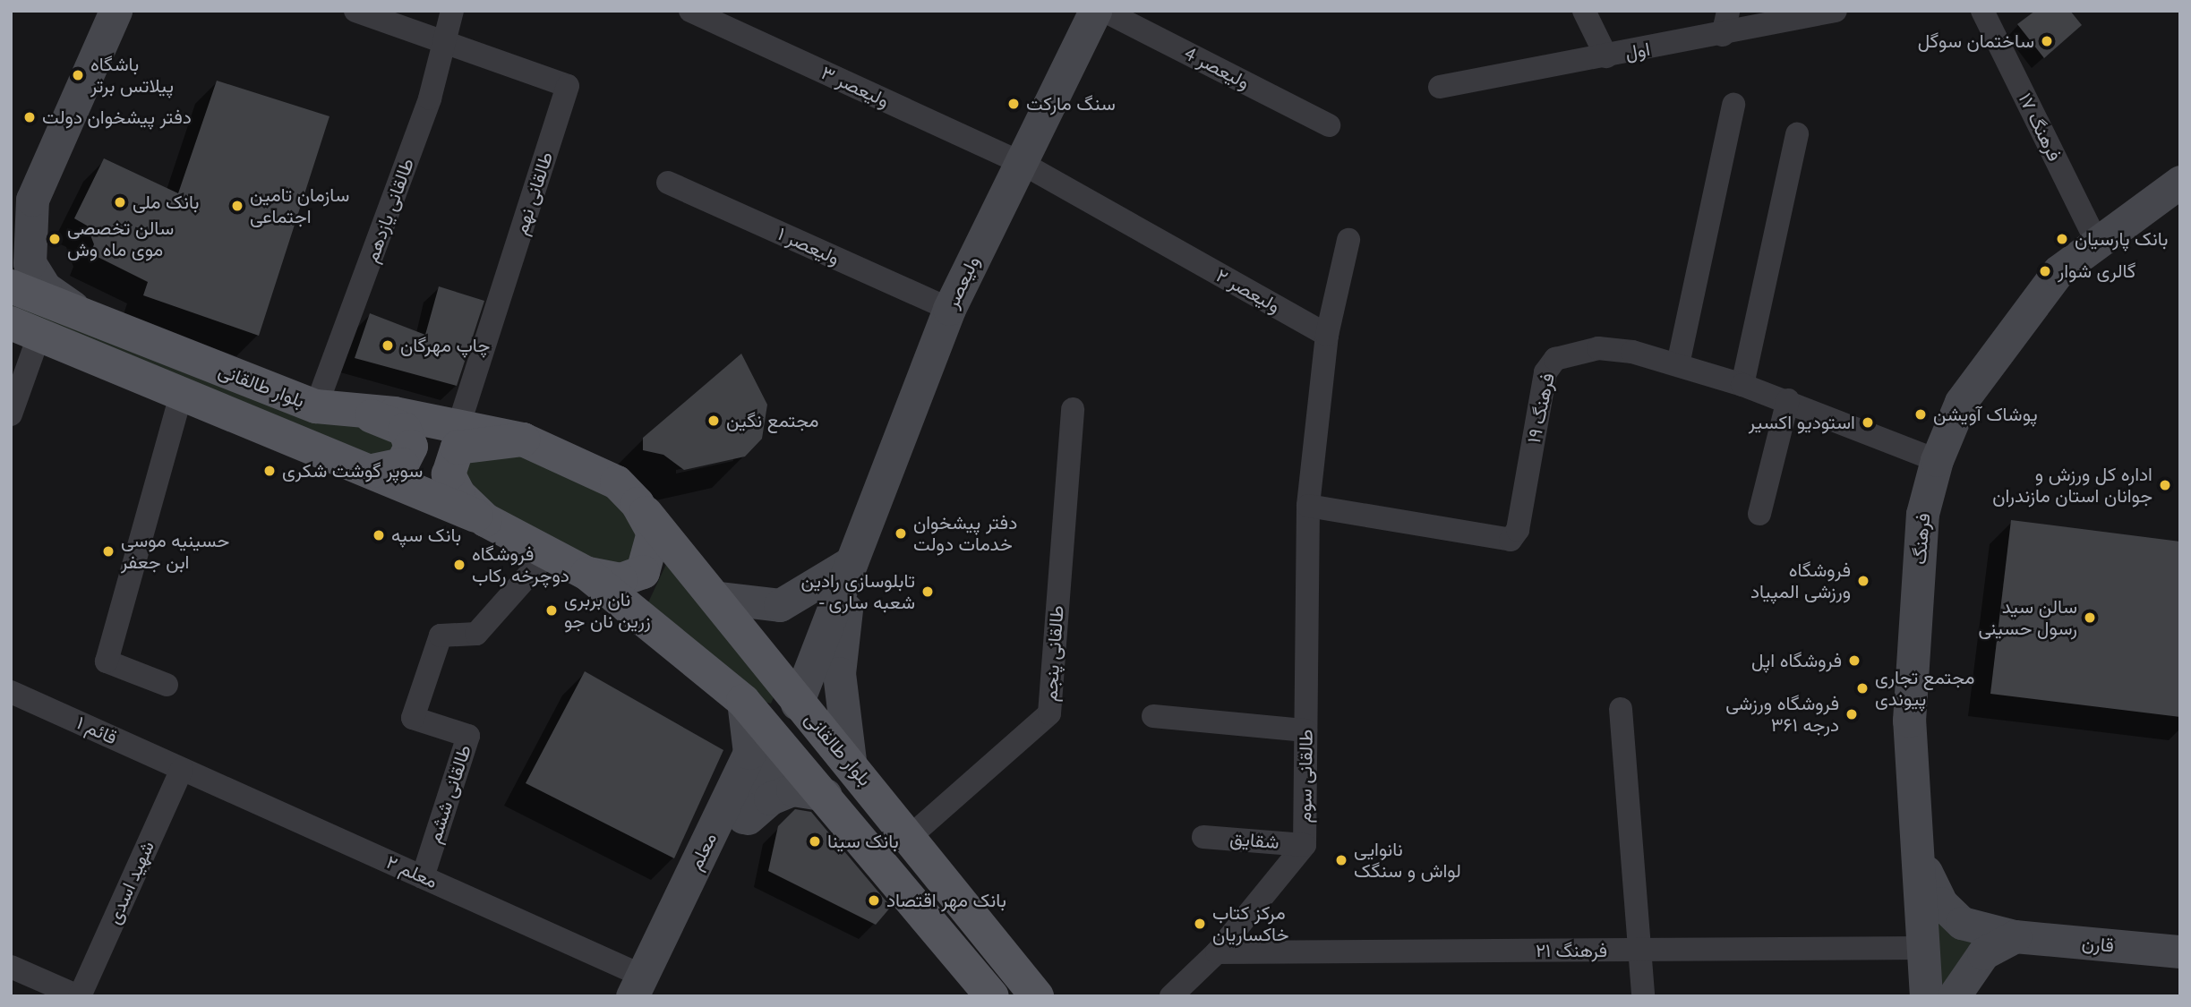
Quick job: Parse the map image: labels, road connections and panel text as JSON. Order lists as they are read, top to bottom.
{
  "streets": {
    "main road": [
      "ولیعصر",
      "بلوار طالقانی",
      "فرهنگ",
      "معلم",
      "قارن"
    ],
    "street": [
      "اول",
      "ولیعصر 4",
      "ولیعصر ٣",
      "فرهنگ ۱۷",
      "طالقانی نهم",
      "طالقانی یازدهم",
      "ولیعصر ١",
      "ولیعصر ٢",
      "فرهنگ ۱۹",
      "طالقانی پنجم",
      "قائم ١",
      "طالقانی سوم",
      "طالقانی ششم",
      "شقایق",
      "معلم ٢",
      "شهید اسدی",
      "فرهنگ ۲۱"
    ]
  },
  "crossings": [
    ["ولیعصر ٣", "ولیعصر"],
    ["ولیعصر ٣", "ولیعصر ٢"],
    ["فرهنگ ۱۷", "فرهنگ"],
    ["طالقانی نهم", "طالقانی یازدهم"],
    ["طالقانی نهم", "بلوار طالقانی"],
    ["طالقانی یازدهم", "بلوار طالقانی"],
    ["ولیعصر ١", "ولیعصر"],
    ["ولیعصر", "ولیعصر ٢"],
    ["ولیعصر", "بلوار طالقانی"],
    ["بلوار طالقانی", "طالقانی پنجم"],
    ["فرهنگ ۱۹", "فرهنگ"],
    ["فرهنگ ۱۹", "طالقانی سوم"],
    ["فرهنگ", "قارن"],
    ["فرهنگ", "فرهنگ ۲۱"],
    ["قائم ١", "معلم ٢"],
    ["قائم ١", "شهید اسدی"],
    ["طالقانی سوم", "شقایق"],
    ["طالقانی سوم", "فرهنگ ۲۱"],
    ["طالقانی ششم", "معلم ٢"],
    ["معلم", "معلم ٢"],
    ["معلم ٢", "شهید اسدی"]
  ],
  "places": [
    "ساختمان سوگل",
    "باشگاه پیلاتس برتر",
    "سنگ مارکت",
    "دفتر پیشخوان دولت",
    "بانک ملی",
    "سازمان تامین اجتماعی",
    "سالن تخصصی موی ماه وش",
    "بانک پارسیان",
    "گالری شوار",
    "چاپ مهرگان",
    "پوشاک آویشن",
    "مجتمع نگین",
    "استودیو اکسیر",
    "سوپر گوشت شکری",
    "اداره کل ورزش و جوانان استان مازندران",
    "دفتر پیشخوان خدمات دولت",
    "بانک سپه",
    "حسینیه موسی ابن جعفر",
    "فروشگاه دوچرخه رکاب",
    "فروشگاه ورزشی المپیاد",
    "تابلوسازی رادین - شعبه ساری",
    "نان بربری زرین نان جو",
    "سالن سید رسول حسینی",
    "فروشگاه اپل",
    "مجتمع تجاری پیوندی",
    "فروشگاه ورزشی ۳۶۱ درجه",
    "بانک سینا",
    "نانوایی لواش و سنگک",
    "بانک مهر اقتصاد",
    "مرکز کتاب خاکساریان"
  ]
}
